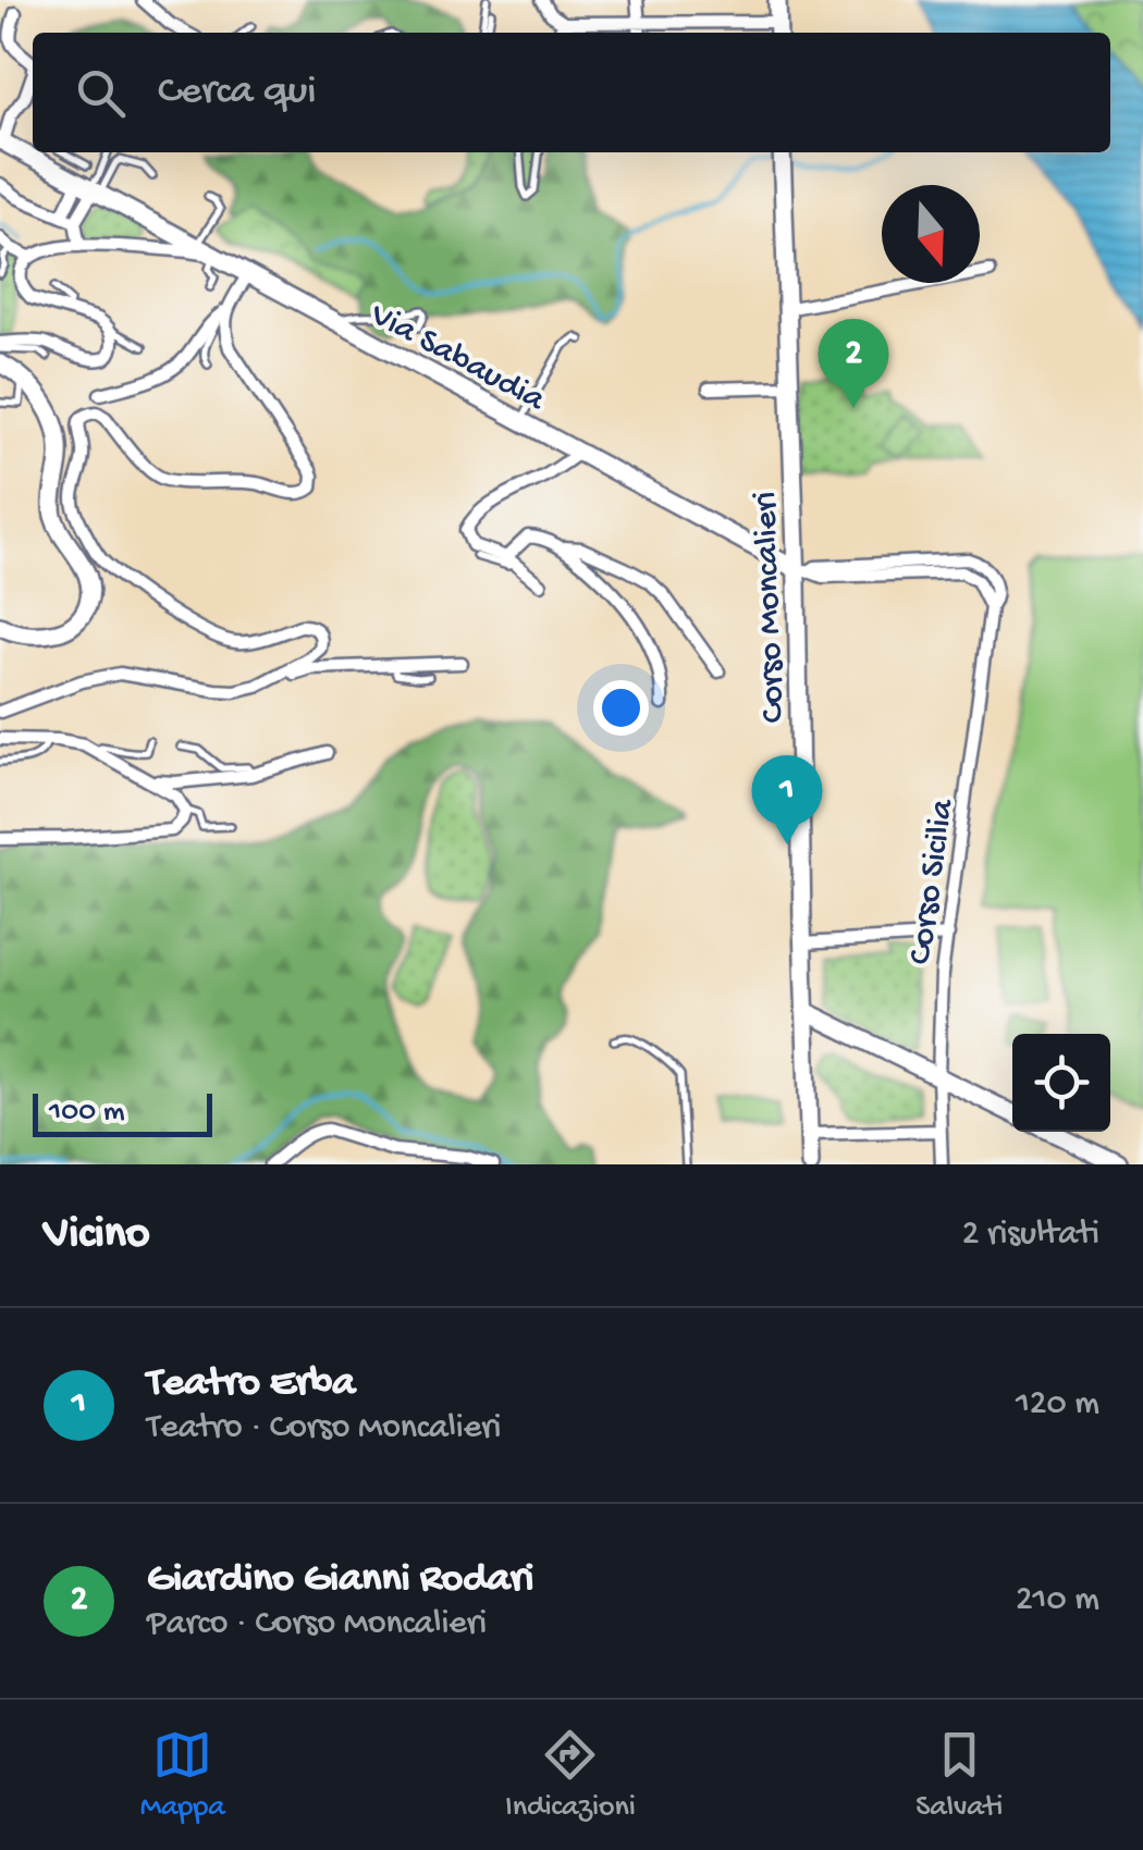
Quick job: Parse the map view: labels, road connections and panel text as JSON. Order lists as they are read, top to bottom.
{
  "streets": {
    "main road": ["Via Sabaudia", "Corso Moncalieri"],
    "street": ["Corso Sicilia"]
  },
  "crossings": [
    ["Via Sabaudia", "Corso Moncalieri"],
    ["Via Sabaudia", "Corso Sicilia"],
    ["Corso Moncalieri", "Corso Sicilia"]
  ],
  "scale_bar": "100 m",
  "north": "bottom",
  "page": {
    "search": "Cerca qui",
    "pins": ["2", "1"],
    "scale": "100 m",
    "heading": ["Vicino", "2 risultati"],
    "list": [
      {
        "mark": "1",
        "name": "Teatro Erba",
        "note": "Teatro · Corso Moncalieri",
        "value": "120 m"
      },
      {
        "mark": "2",
        "name": "Giardino Gianni Rodari",
        "note": "Parco · Corso Moncalieri",
        "value": "210 m"
      }
    ],
    "nav": ["Mappa", "Indicazioni", "Salvati"]
  }
}
